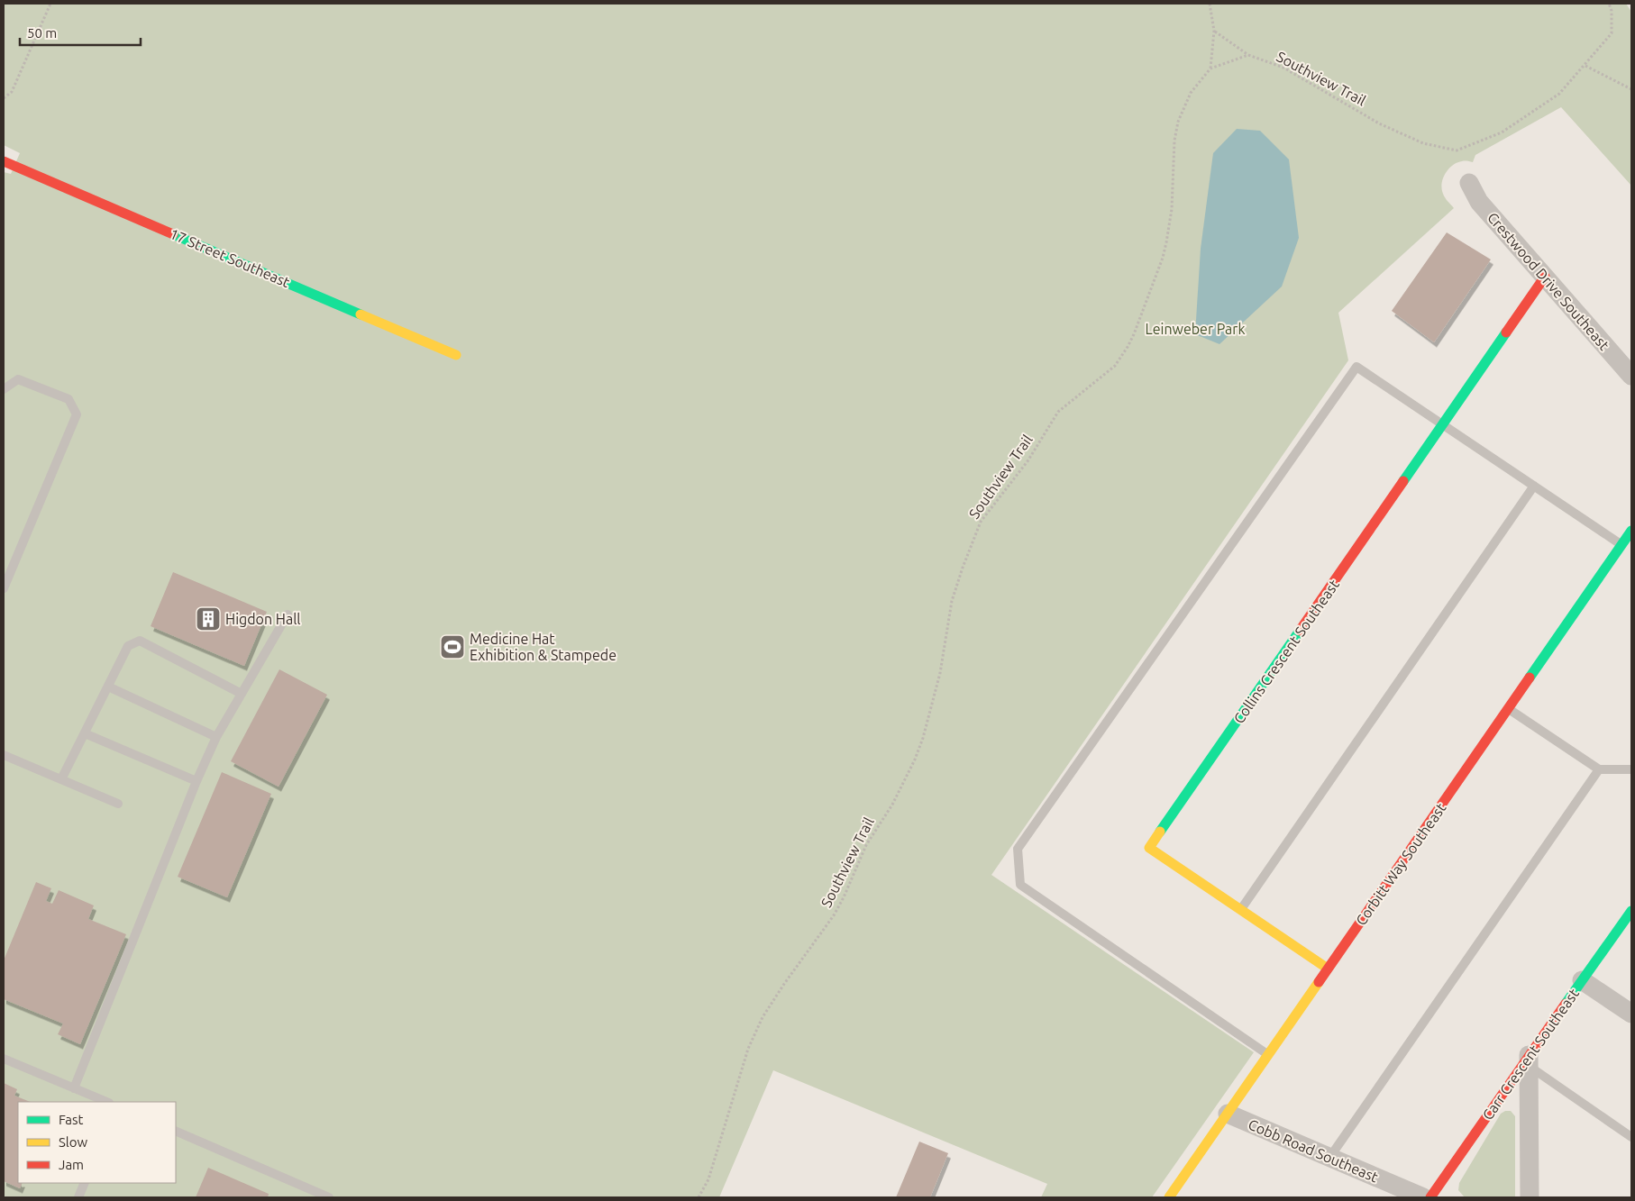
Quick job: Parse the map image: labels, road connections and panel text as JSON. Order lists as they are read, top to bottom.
{
  "streets": {
    "street": [
      "17 Street Southeast",
      "Crestwood Drive Southeast",
      "Collins Crescent Southeast",
      "Corbitt Way Southeast",
      "Carr Crescent Southeast",
      "Cobb Road Southeast"
    ],
    "path": ["Southview Trail"]
  },
  "crossings": [
    ["Crestwood Drive Southeast", "Collins Crescent Southeast"],
    ["Collins Crescent Southeast", "Corbitt Way Southeast"],
    ["Corbitt Way Southeast", "Cobb Road Southeast"]
  ],
  "parks": ["Leinweber Park"],
  "places": {
    "building": ["Higdon Hall"],
    "sports": ["Medicine Hat Exhibition & Stampede"]
  },
  "legend": ["Fast", "Slow", "Jam"],
  "scale_bar": "50 m"
}
